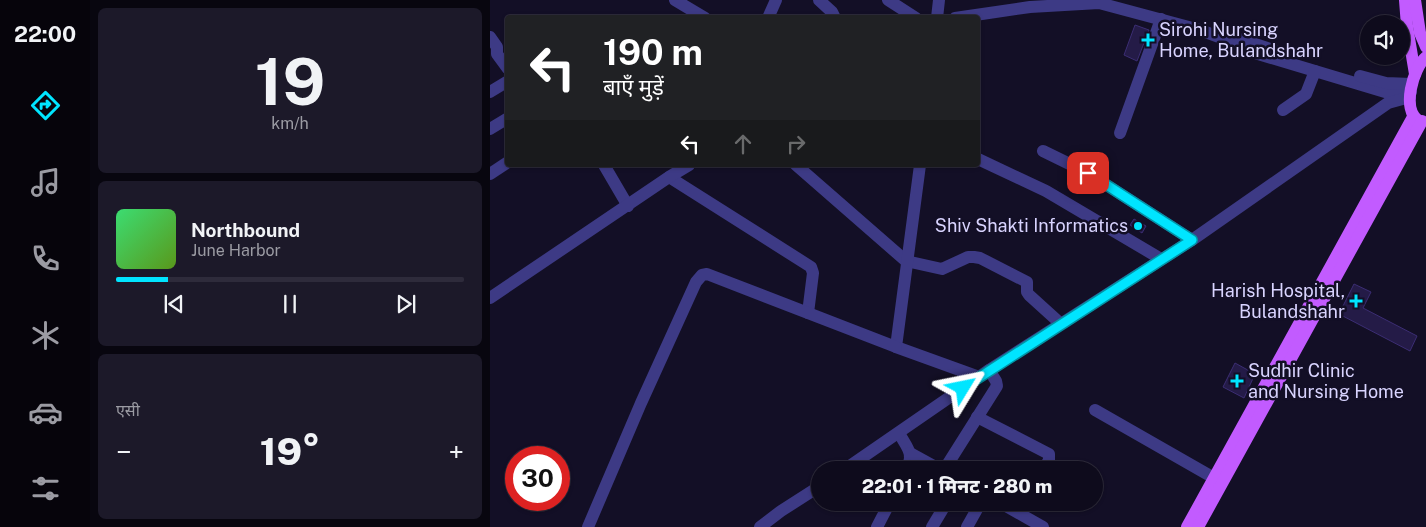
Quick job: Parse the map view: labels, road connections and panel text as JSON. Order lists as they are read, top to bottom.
{
  "places": {
    "health": ["Sirohi Nursing Home, Bulandshahr", "Harish Hospital, Bulandshahr", "Sudhir Clinic and Nursing Home"],
    "other": ["Shiv Shakti Informatics"]
  },
  "page": {
    "tabs": "22:00",
    "tile": [
      ["19", "km/h"],
      "एसी"
    ],
    "turn": ["190 m", "बाएँ मुड़ें"],
    "song": ["Northbound", "June Harbor"],
    "heat": ["−", "19°", "+"],
    "limit": "30",
    "trip": "22:01 · 1 मिनट · 280 m"
  }
}
